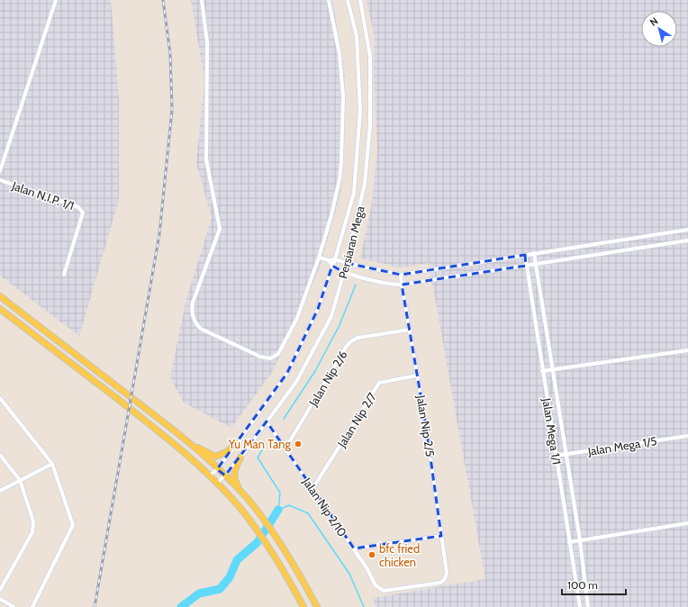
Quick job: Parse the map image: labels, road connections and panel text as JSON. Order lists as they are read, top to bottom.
{
  "streets": {
    "street": [
      "Jalan N.I.P. 1/1",
      "Persiaran Mega",
      "Jalan Nip 2/6",
      "Jalan Nip 2/7",
      "Jalan Nip 2/5",
      "Jalan Mega 1/1",
      "Jalan Mega 1/5",
      "Jalan Nip 2/10"
    ]
  },
  "crossings": [
    ["Persiaran Mega", "Jalan Nip 2/10"],
    ["Jalan Nip 2/6", "Jalan Nip 2/5"],
    ["Jalan Nip 2/6", "Jalan Nip 2/10"],
    ["Jalan Nip 2/7", "Jalan Nip 2/5"],
    ["Jalan Nip 2/7", "Jalan Nip 2/10"],
    ["Jalan Nip 2/5", "Jalan Nip 2/10"],
    ["Jalan Mega 1/1", "Jalan Mega 1/5"]
  ],
  "places": ["Yu Man Tang", "bfc fried chicken"],
  "scale_bar": "100 m",
  "north": "top left"
}
